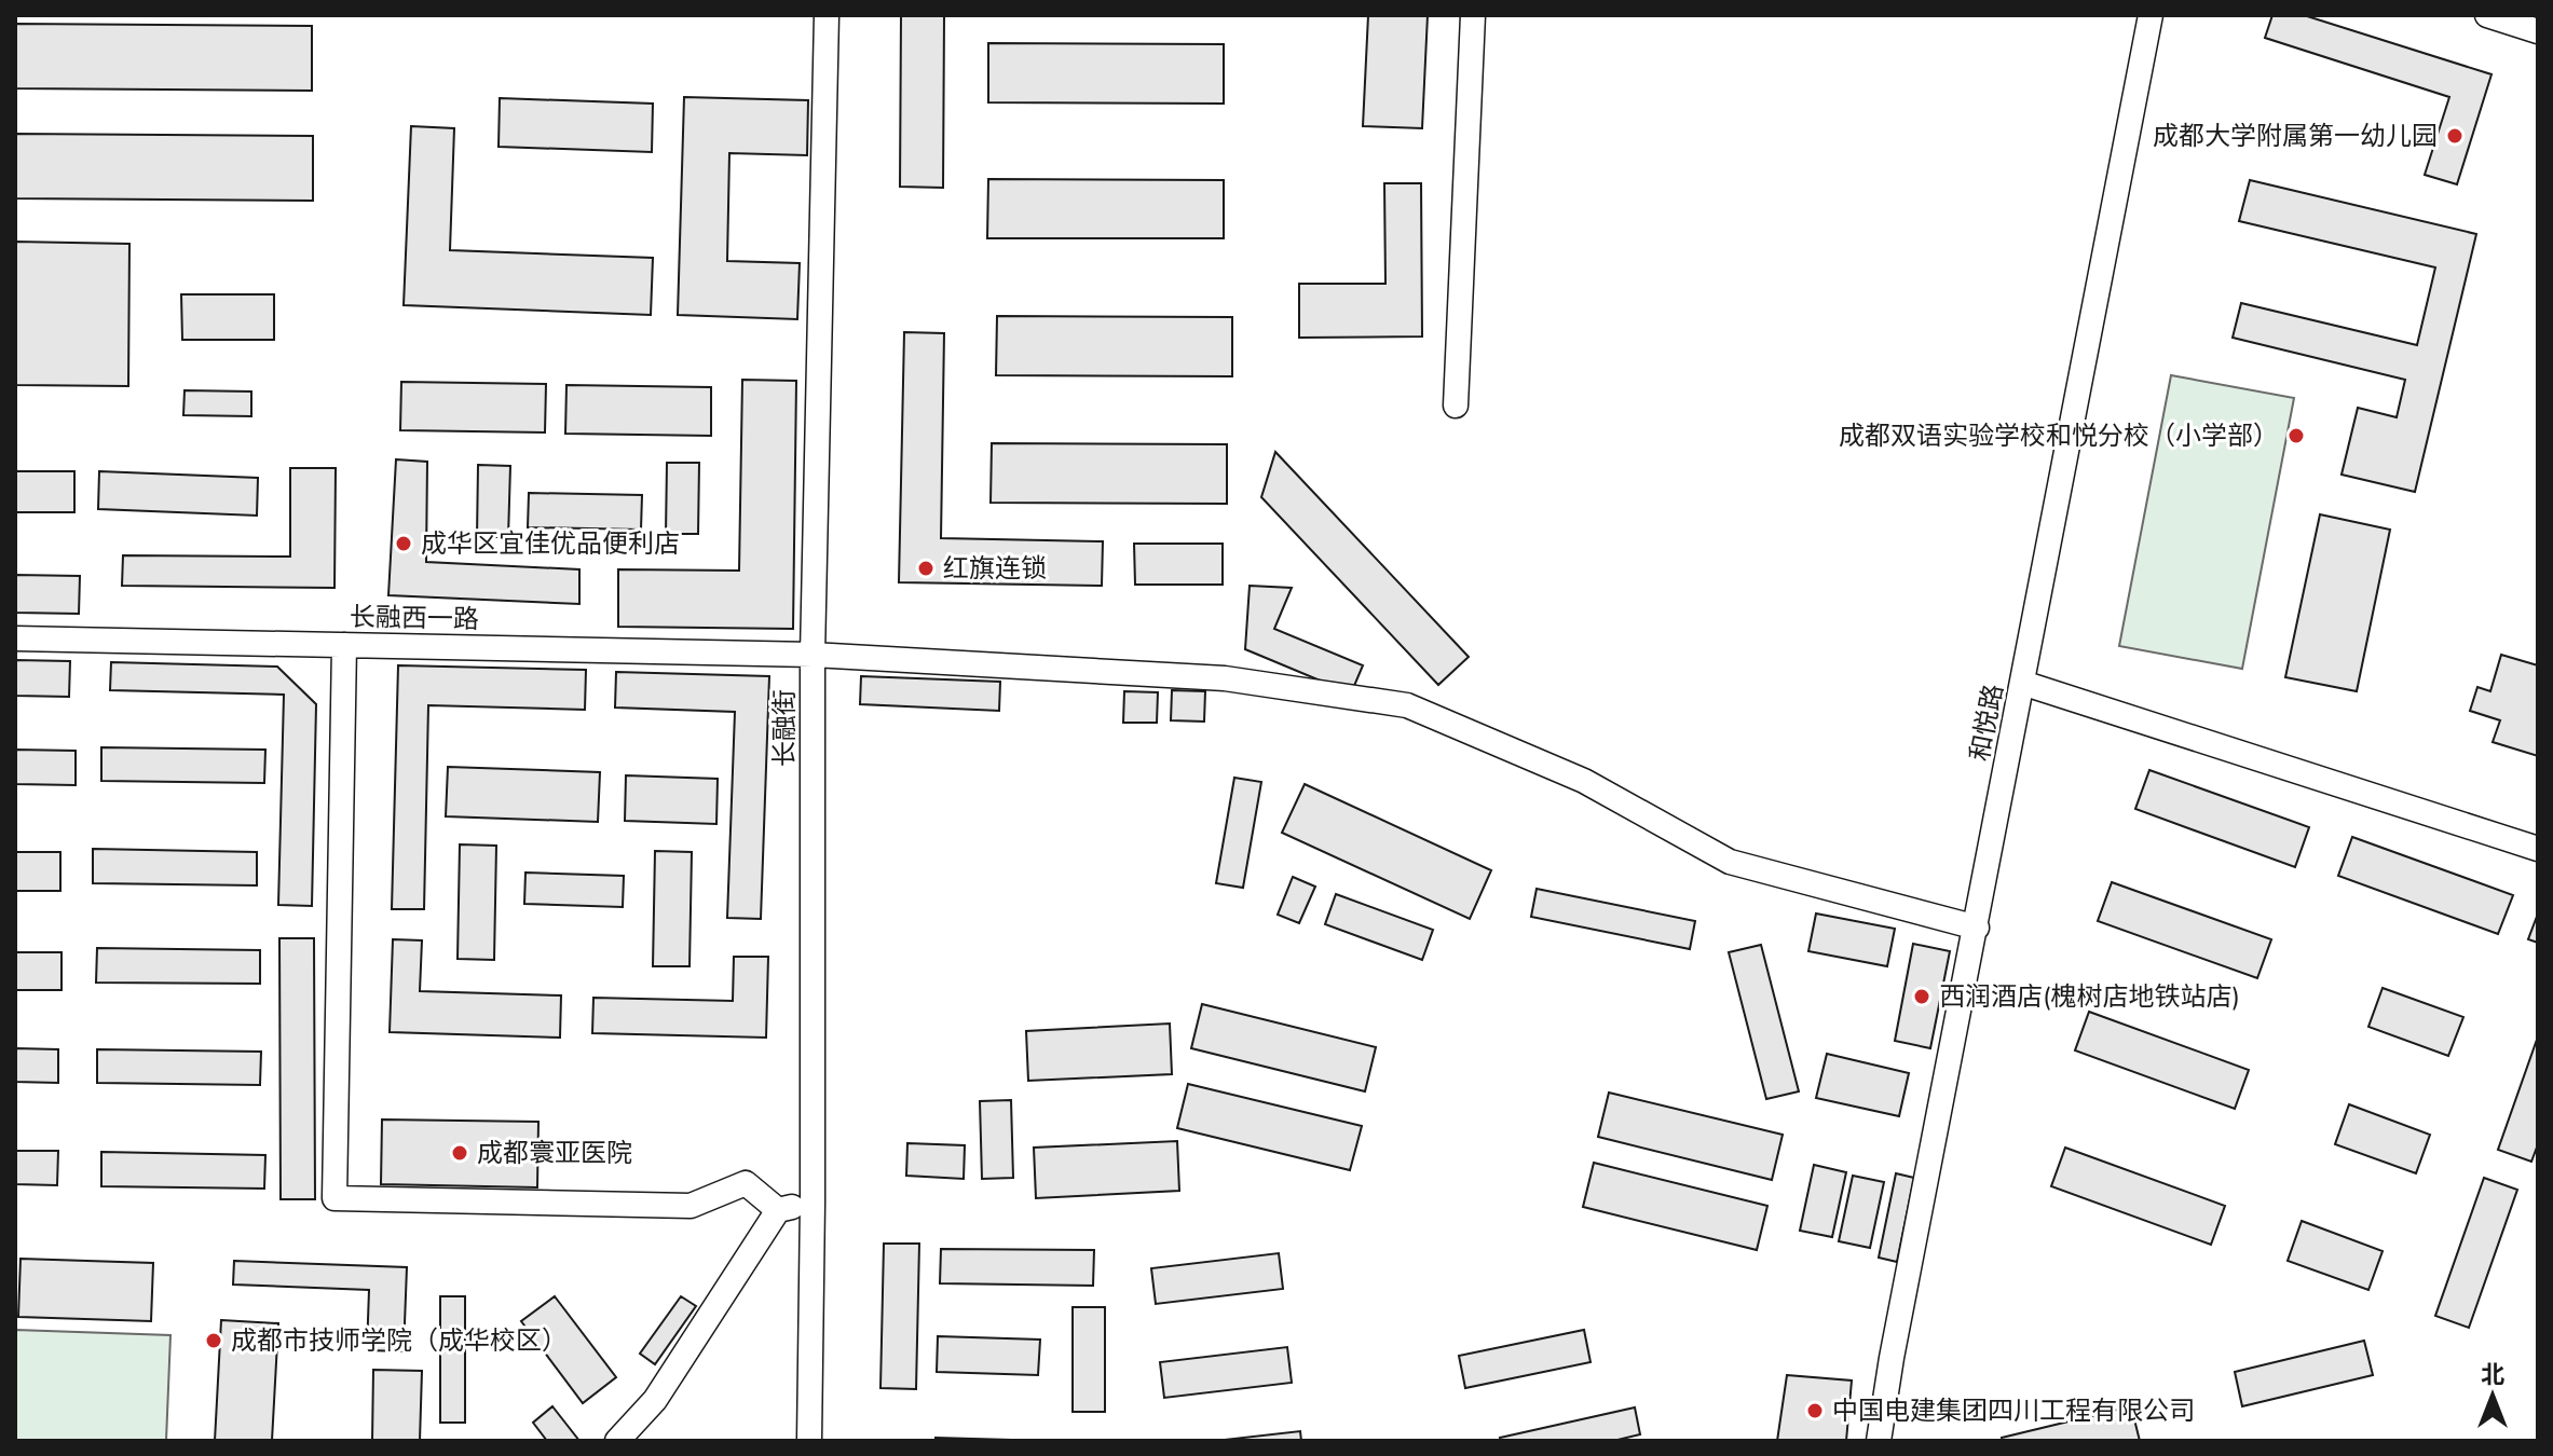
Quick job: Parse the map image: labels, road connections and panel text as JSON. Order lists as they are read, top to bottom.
{
  "streets": {
    "street": ["长融西一路", "和悦路", "长融街"]
  },
  "crossings": [
    ["长融西一路", "和悦路"],
    ["长融西一路", "长融街"]
  ],
  "places": [
    "成都大学附属第一幼儿园",
    "成都双语实验学校和悦分校（小学部）",
    "成华区宜佳优品便利店",
    "红旗连锁",
    "西润酒店(槐树店地铁站店)",
    "成都寰亚医院",
    "成都市技师学院（成华校区）",
    "中国电建集团四川工程有限公司"
  ],
  "north": "top"
}
